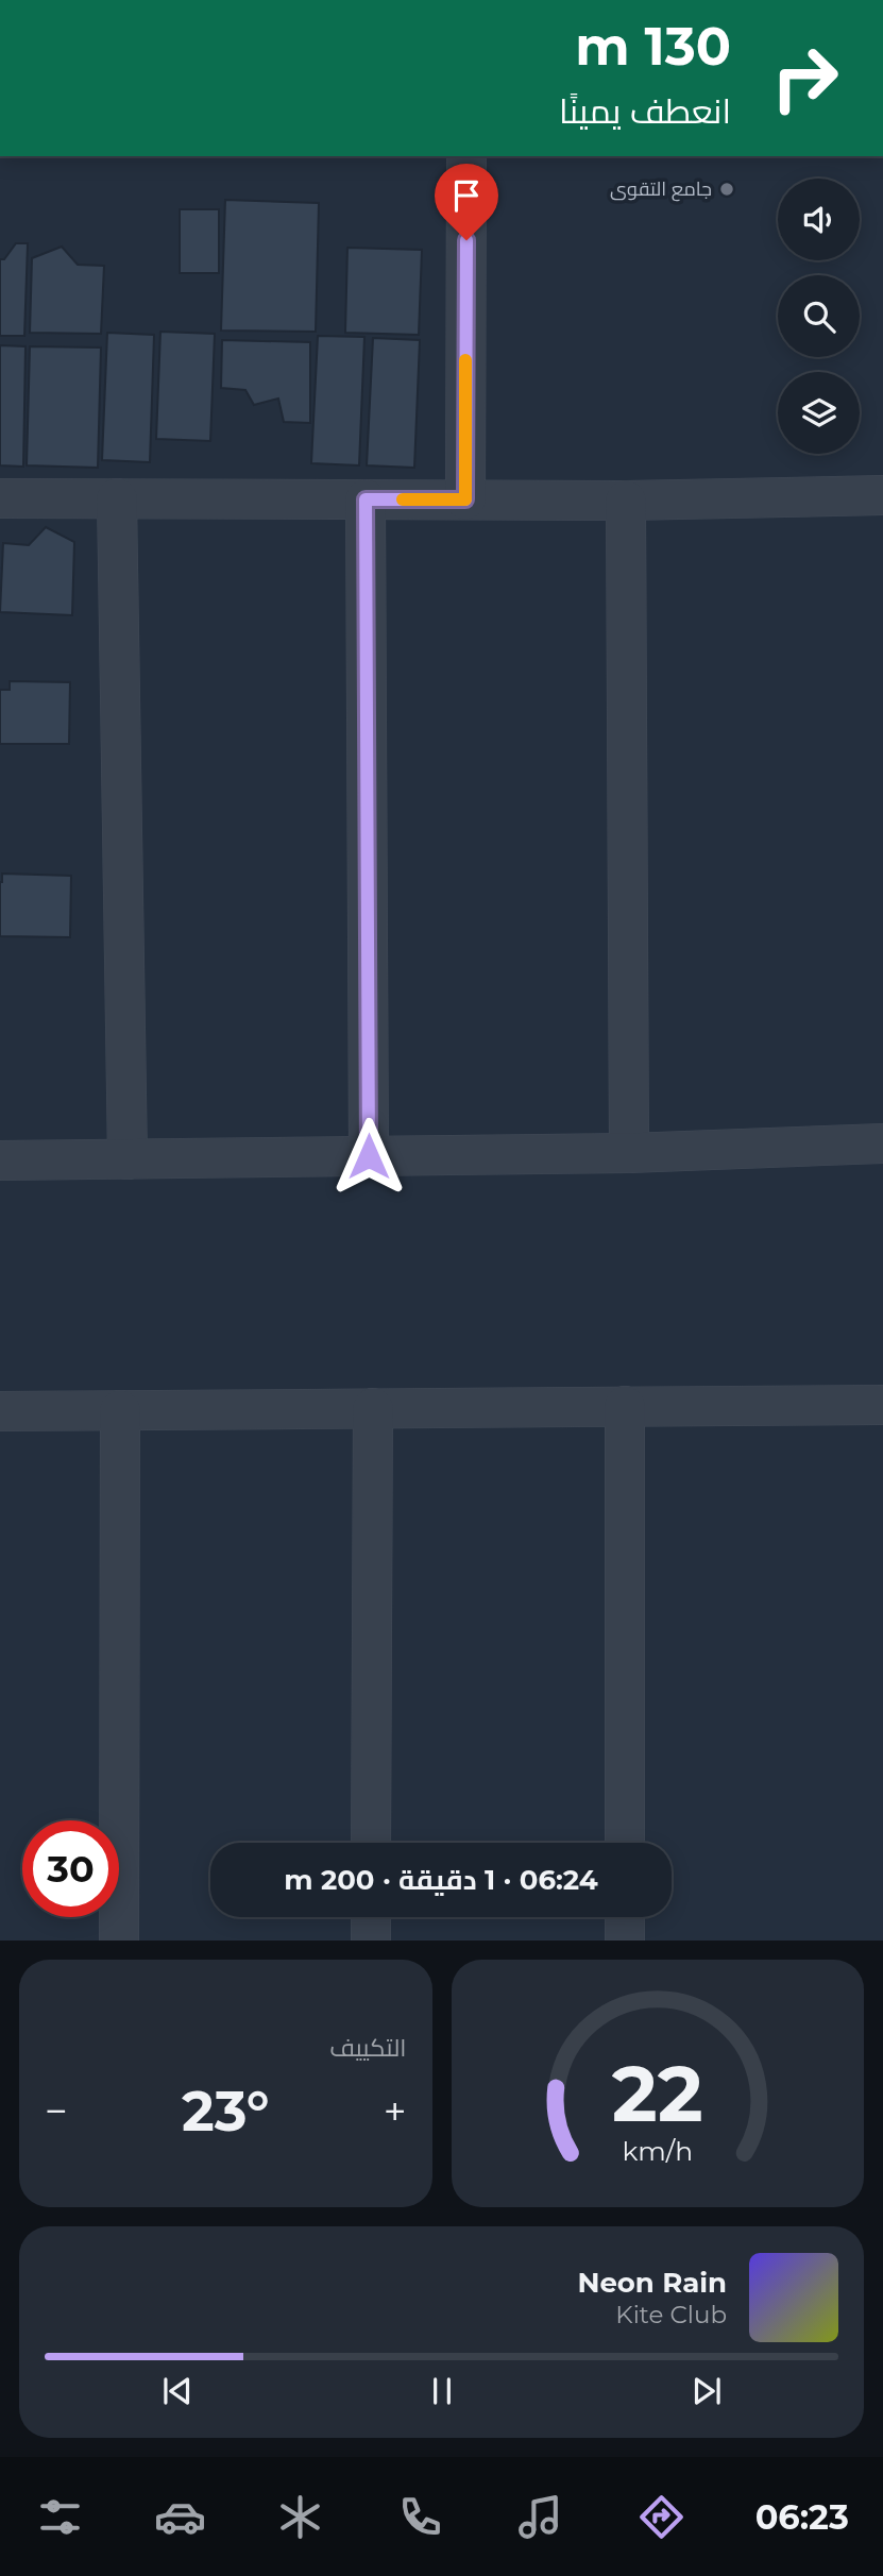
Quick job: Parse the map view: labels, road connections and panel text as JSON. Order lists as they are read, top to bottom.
{
  "places": ["جامع التقوى"],
  "page": {
    "turn": ["130 m", "انعطف يمينًا"],
    "limit": "30",
    "trip": "06:24 · 1 دقيقة · 200 m",
    "tile": "التكييف",
    "heat": ["−", "23°", "+"],
    "song": ["Neon Rain", "Kite Club"],
    "tabs": "06:23",
    "gauge": ["22", "km/h"]
  }
}
